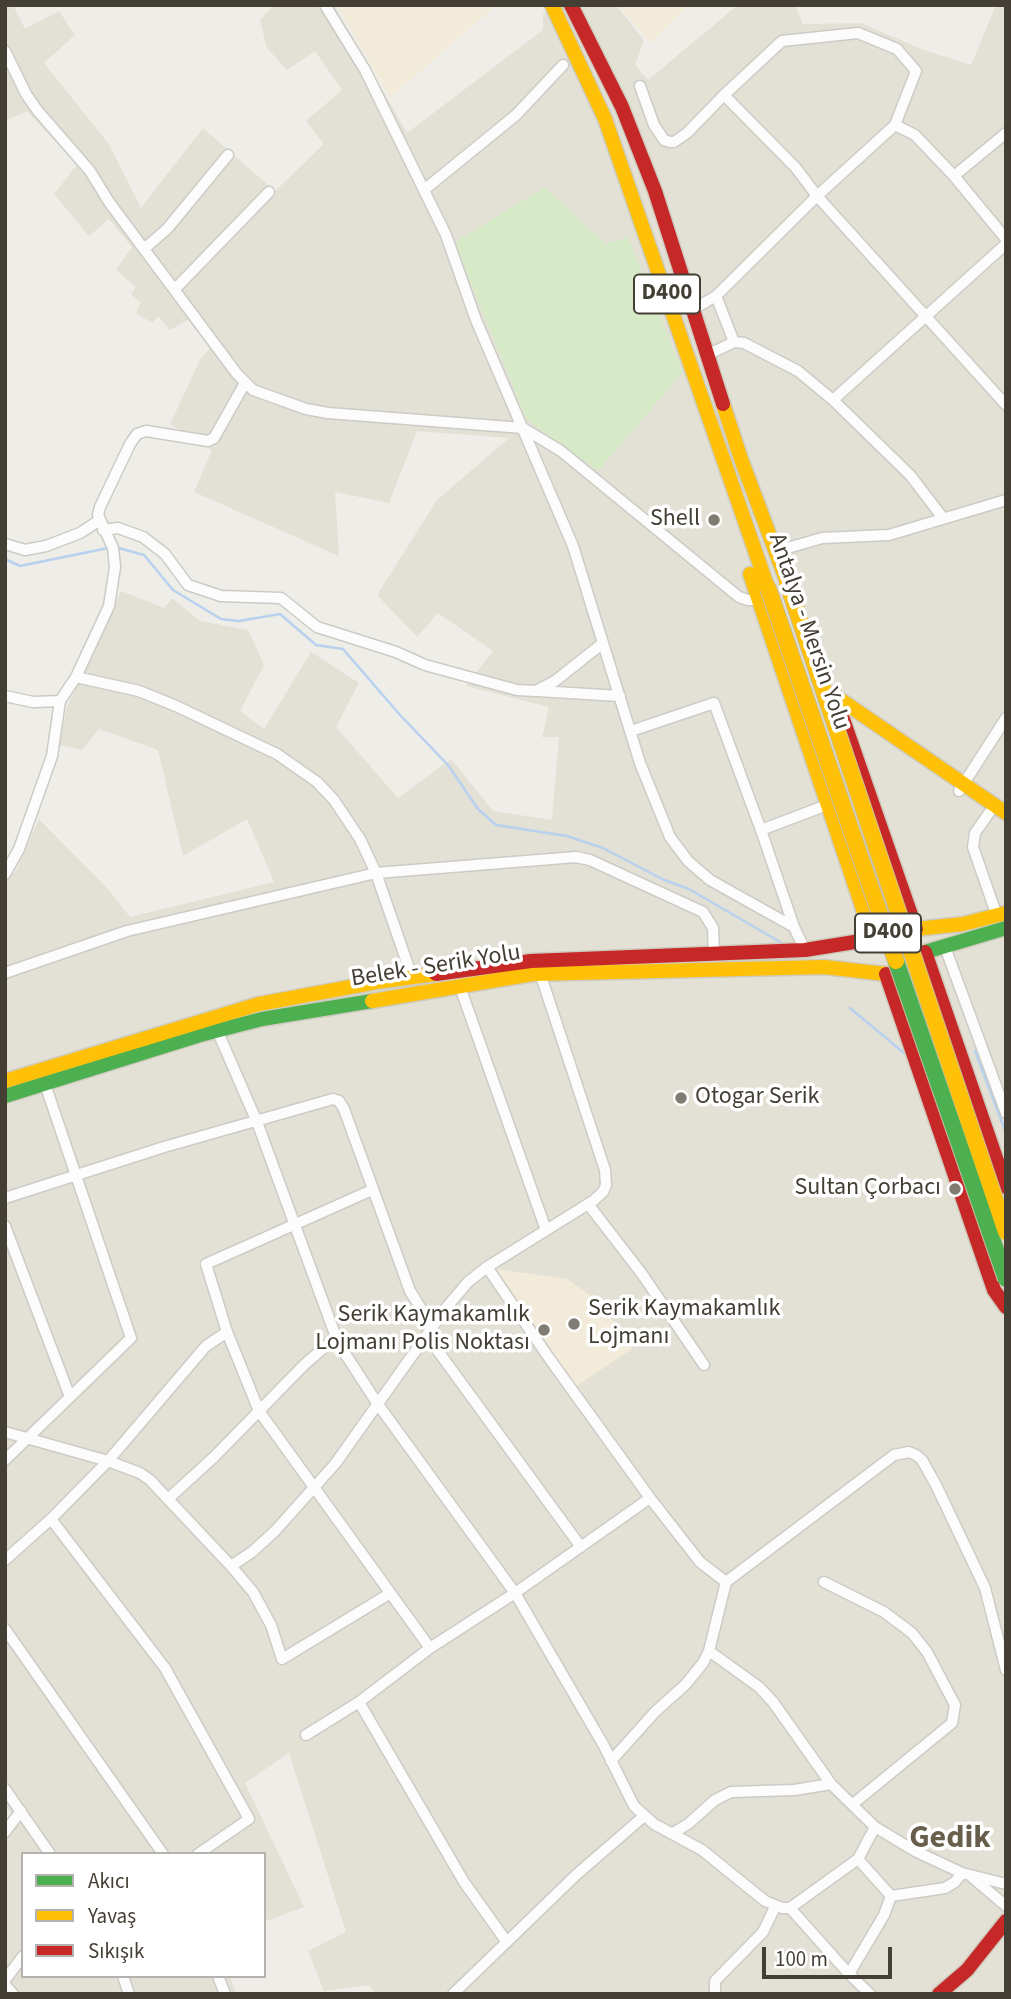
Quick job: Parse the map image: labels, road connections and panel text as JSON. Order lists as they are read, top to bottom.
{
  "streets": {
    "main road": ["D400", "Antalya - Mersin Yolu", "Belek - Serik Yolu"]
  },
  "districts": ["Gedik"],
  "places": [
    "Shell",
    "Otogar Serik",
    "Sultan Çorbacı",
    "Serik Kaymakamlık Lojmanı",
    "Serik Kaymakamlık Lojmanı Polis Noktası"
  ],
  "legend": ["Akıcı", "Yavaş", "Sıkışık"],
  "scale_bar": "100 m"
}
